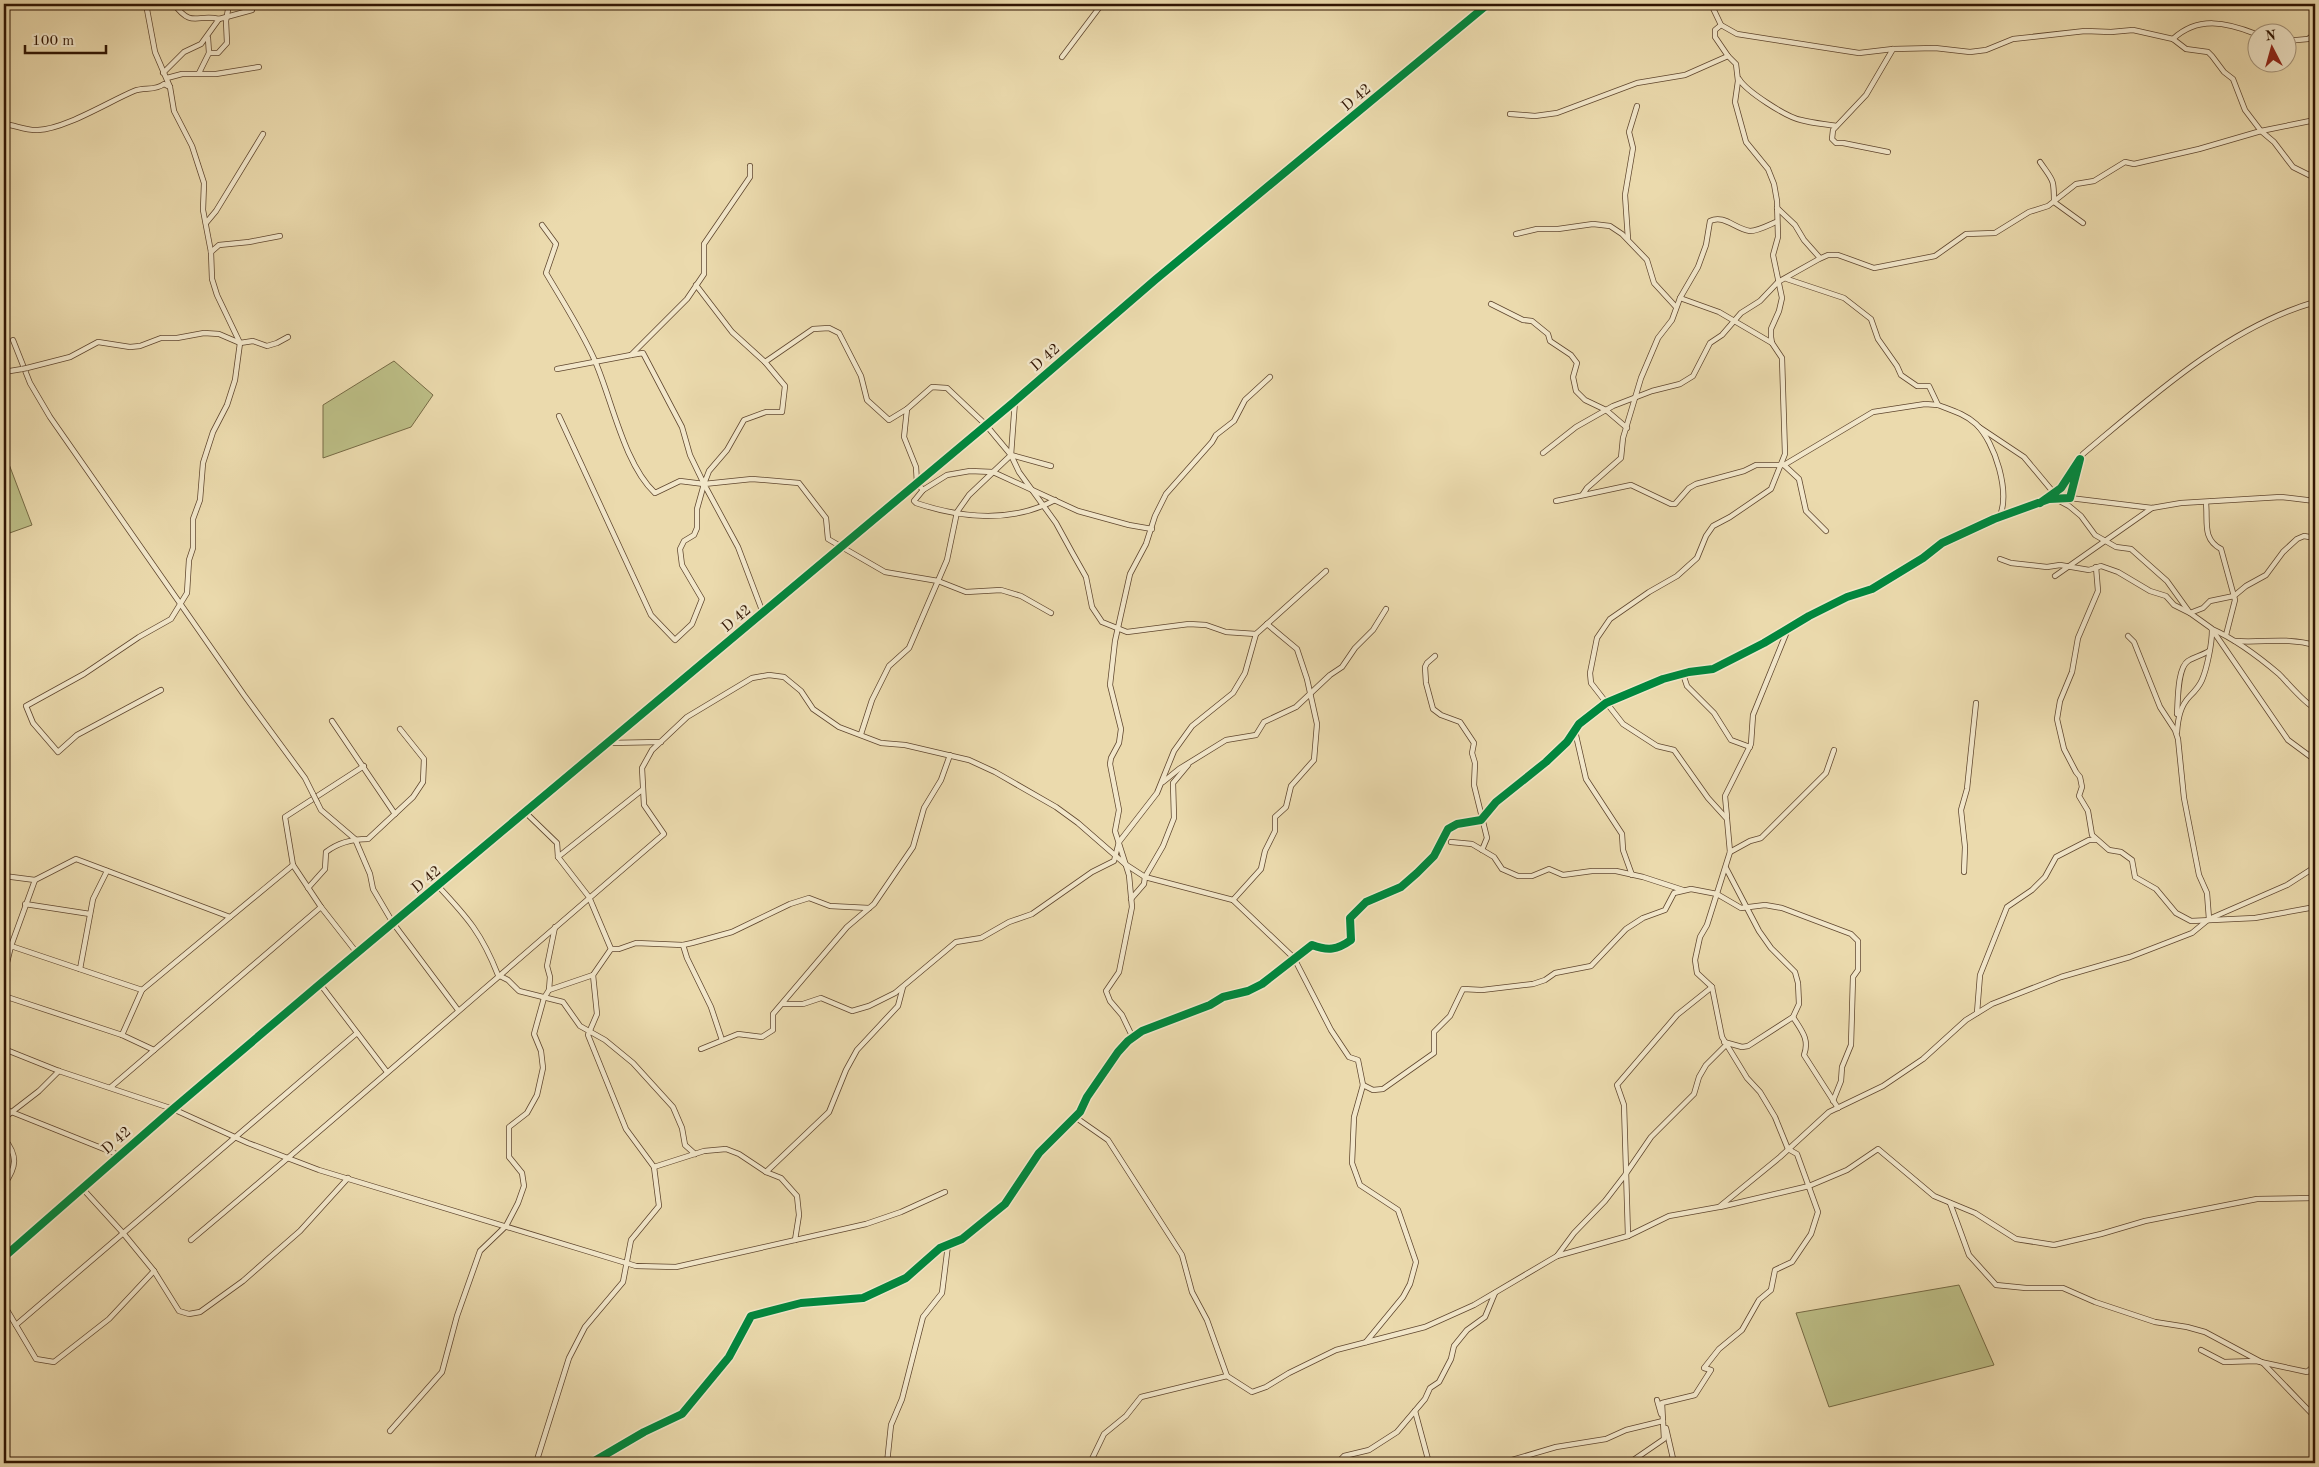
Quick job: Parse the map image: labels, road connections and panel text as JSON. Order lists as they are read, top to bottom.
{
  "streets": {
    "street": ["D 42"]
  },
  "scale_bar": "100 m",
  "north": "top"
}
